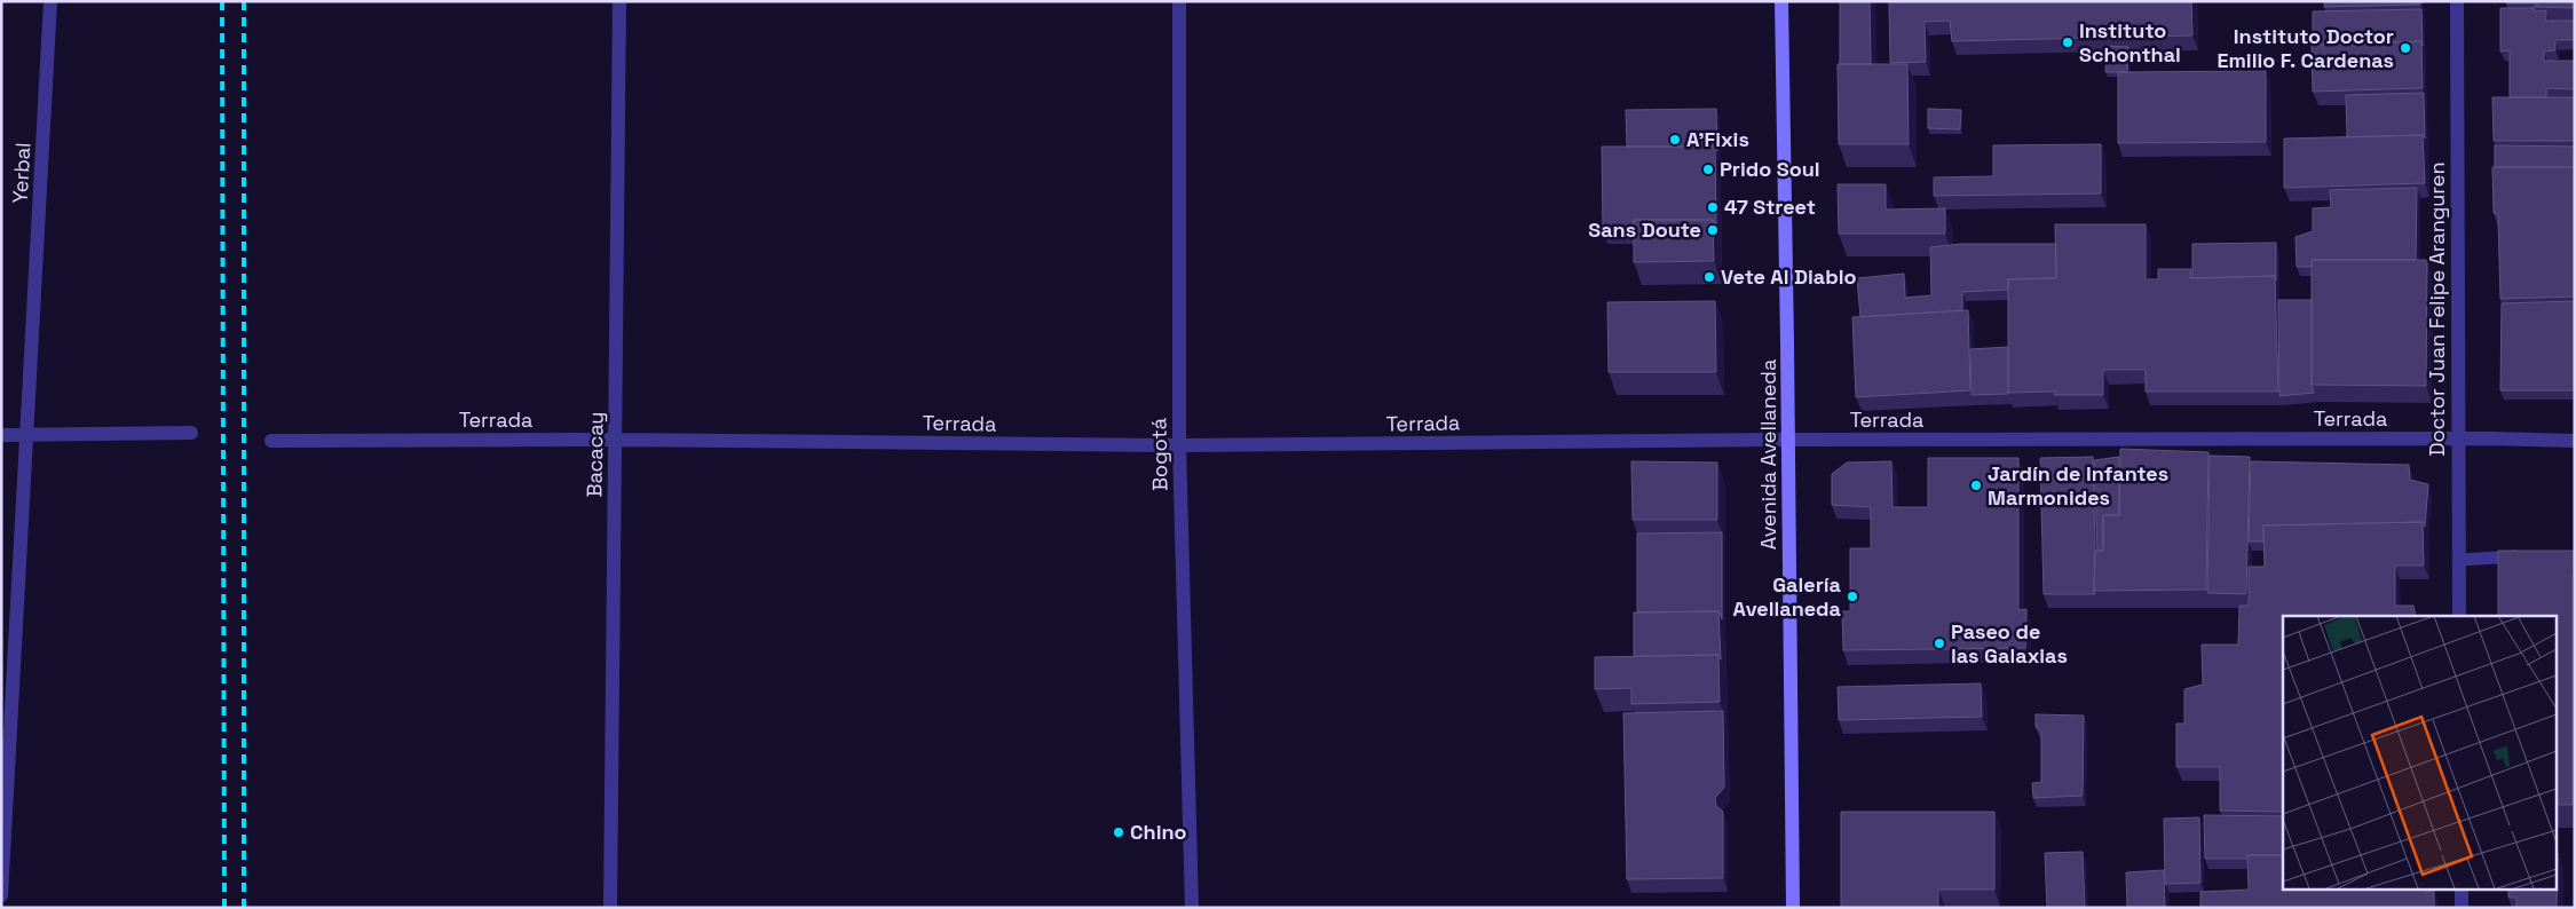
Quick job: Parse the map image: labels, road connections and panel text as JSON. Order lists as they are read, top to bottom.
{
  "streets": {
    "main road": ["Avenida Avellaneda"],
    "street": [
      "Yerbal",
      "Doctor Juan Felipe Aranguren",
      "Terrada",
      "Bacacay",
      "Bogotá"
    ]
  },
  "crossings": [
    ["Doctor Juan Felipe Aranguren", "Terrada"],
    ["Terrada", "Bacacay"],
    ["Terrada", "Bogotá"],
    ["Terrada", "Avenida Avellaneda"]
  ],
  "places": [
    "Instituto Schonthal",
    "Instituto Doctor Emilio F. Cardenas",
    "A'Fixis",
    "Prido Soul",
    "47 Street",
    "Sans Doute",
    "Vete Al Diablo",
    "Jardín de Infantes Marmonides",
    "Galería Avellaneda",
    "Paseo de las Galaxias",
    "Chino"
  ]
}
